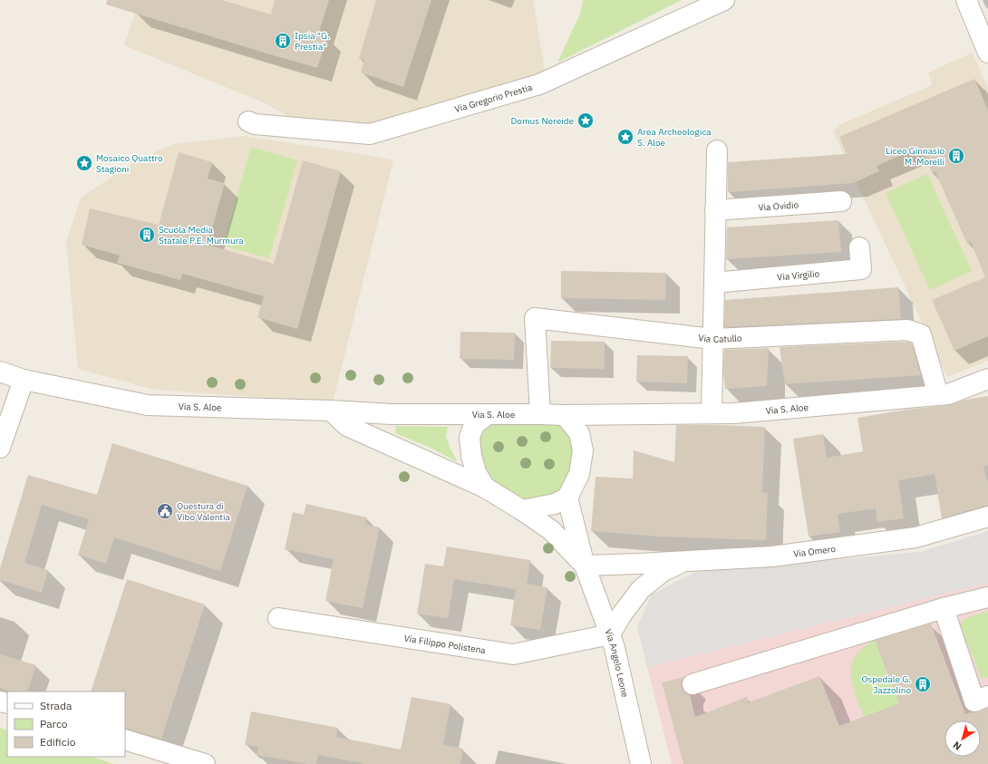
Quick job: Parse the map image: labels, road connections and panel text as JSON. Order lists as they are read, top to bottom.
{
  "streets": {
    "street": [
      "Via Gregorio Prestia",
      "Via Ovidio",
      "Via Virgilio",
      "Via Catullo",
      "Via S. Aloe",
      "Via Omero",
      "Via Filippo Polistena",
      "Via Angelo Leone"
    ]
  },
  "crossings": [
    ["Via Catullo", "Via S. Aloe"],
    ["Via Catullo", "Via Angelo Leone"],
    ["Via S. Aloe", "Via Angelo Leone"],
    ["Via Omero", "Via Angelo Leone"],
    ["Via Filippo Polistena", "Via Angelo Leone"]
  ],
  "places": {
    "building": [
      "Ipsia \"G. Prestia\"",
      "Liceo Ginnasio M. Morelli",
      "Scuola Media Statale P.E. Murmura",
      "Ospedale G. Jazzolino"
    ],
    "place": ["Domus Nereide", "Area Archeologica S. Aloe", "Mosaico Quattro Stagioni"],
    "public building": ["Questura di Vibo Valentia"]
  },
  "legend": ["Strada", "Parco", "Edificio"],
  "north": "bottom left"
}
